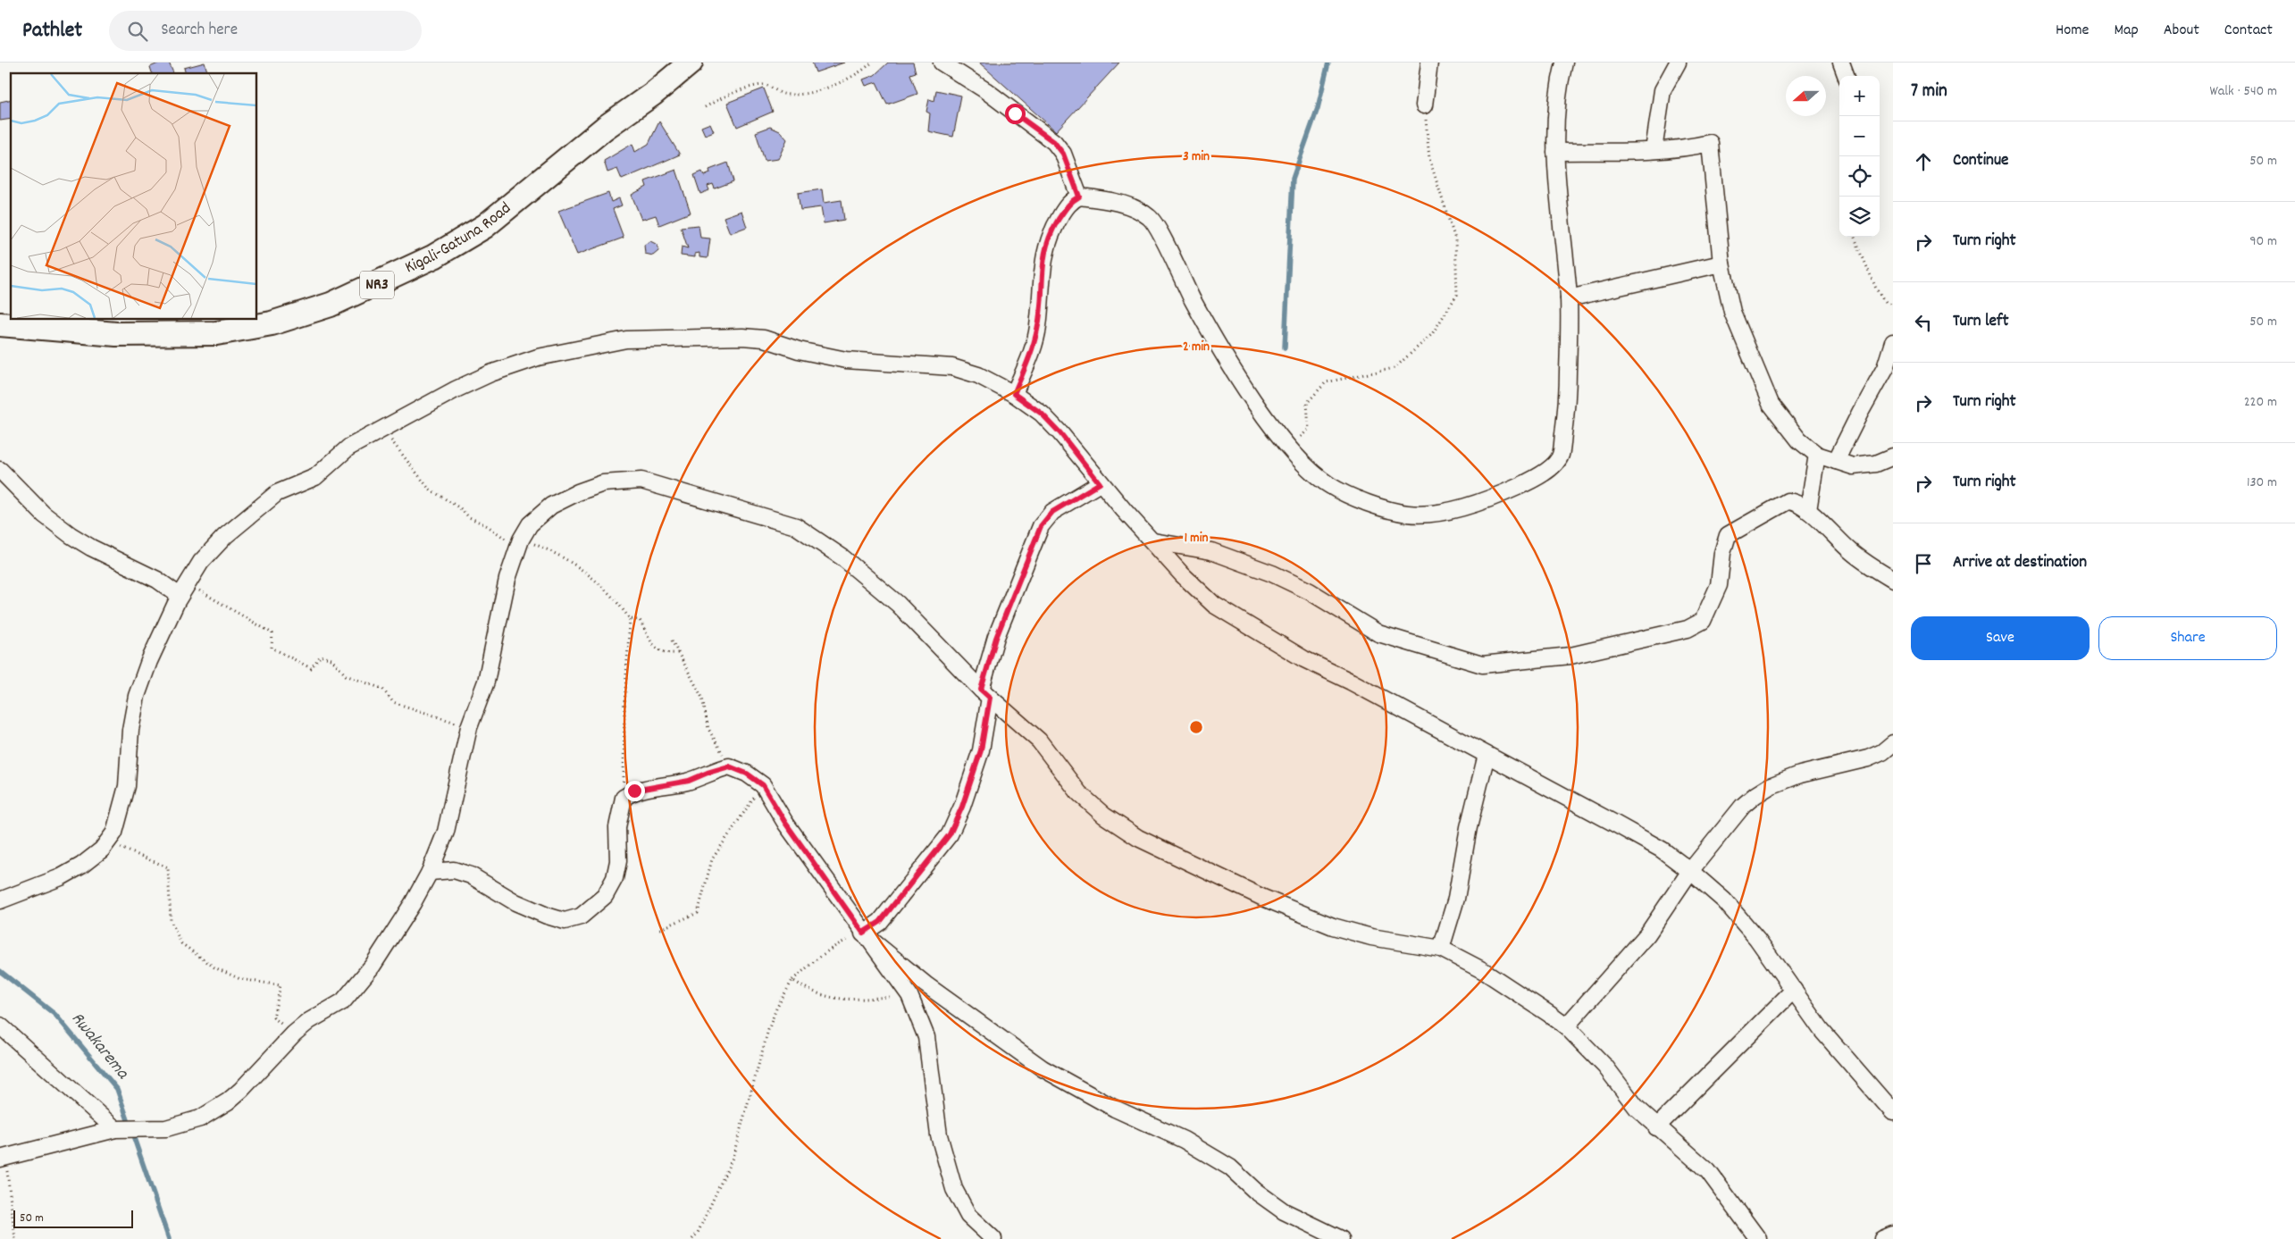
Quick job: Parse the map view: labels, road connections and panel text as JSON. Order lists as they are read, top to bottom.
{
  "streets": {
    "highway": ["Kigali-Gatuna Road", "NR3"]
  },
  "water": ["Rwakarema"],
  "scale_bar": "50 m",
  "north": "left",
  "page": {
    "header": "Pathlet",
    "search": "Search here",
    "nav": [
      "Home",
      "Map",
      "About",
      "Contact"
    ],
    "heading": ["7 min", "Walk · 540 m"],
    "map_buttons": ["+", "−"],
    "list": [
      ["Continue", "50 m"],
      ["Turn right", "90 m"],
      ["Turn left", "50 m"],
      ["Turn right", "220 m"],
      ["Turn right", "130 m"],
      "Arrive at destination"
    ],
    "buttons": ["Save", "Share"],
    "scale": "50 m"
  },
  "rings": ["3 min", "2 min", "1 min"]
}
